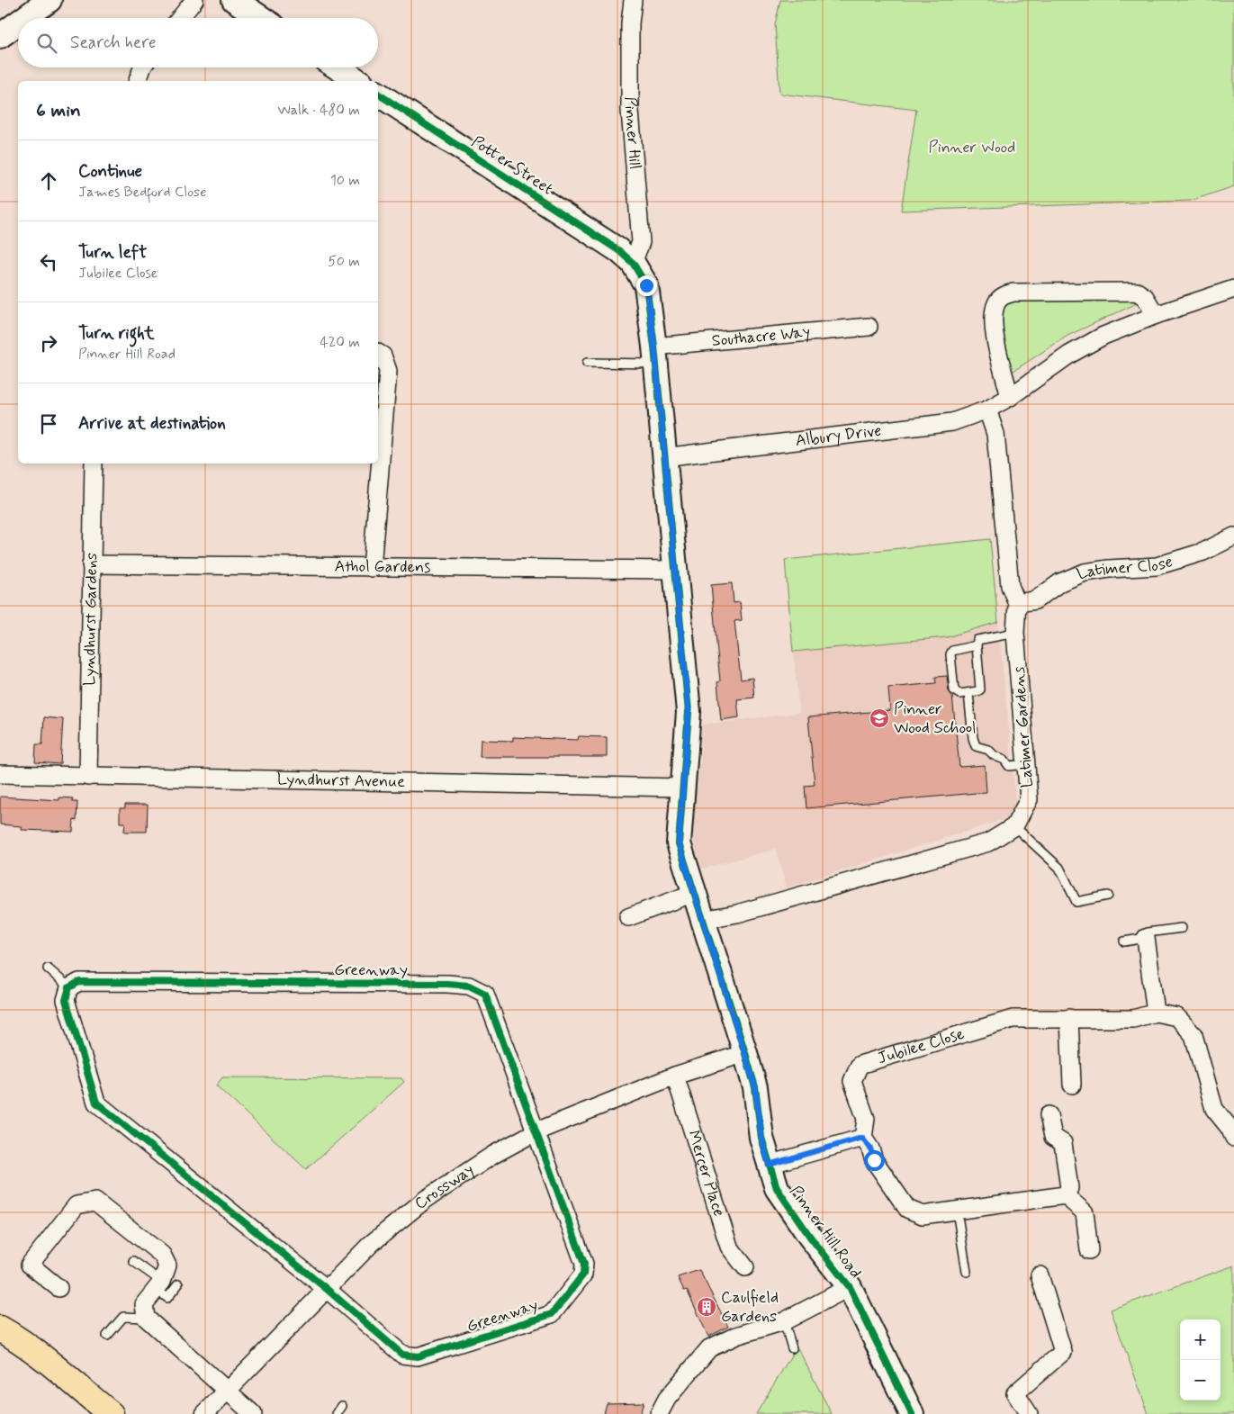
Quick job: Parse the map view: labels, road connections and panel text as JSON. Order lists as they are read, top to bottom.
{
  "streets": {
    "street": [
      "Pinner Hill",
      "Potter Street",
      "Southacre Way",
      "Albury Drive",
      "Athol Gardens",
      "Latimer Close",
      "Lyndhurst Gardens",
      "Latimer Gardens",
      "Lyndhurst Avenue",
      "Greenway",
      "Jubilee Close",
      "Mercer Place",
      "Crossway",
      "Pinner Hill Road"
    ]
  },
  "crossings": [
    ["Pinner Hill", "Potter Street"],
    ["Pinner Hill", "Pinner Hill Road"],
    ["Potter Street", "Pinner Hill Road"],
    ["Southacre Way", "Pinner Hill Road"],
    ["Albury Drive", "Latimer Gardens"],
    ["Albury Drive", "Pinner Hill Road"],
    ["Athol Gardens", "Lyndhurst Gardens"],
    ["Athol Gardens", "Pinner Hill Road"],
    ["Latimer Close", "Latimer Gardens"],
    ["Lyndhurst Gardens", "Lyndhurst Avenue"],
    ["Lyndhurst Avenue", "Pinner Hill Road"],
    ["Greenway", "Crossway"],
    ["Mercer Place", "Crossway"],
    ["Crossway", "Pinner Hill Road"]
  ],
  "parks": ["Pinner Wood"],
  "places": {
    "school or university": ["Pinner Wood School"],
    "building": ["Caulfield Gardens"]
  },
  "page": {
    "search": "Search here",
    "heading": ["6 min", "Walk · 480 m"],
    "list": [
      ["Continue", "James Bedford Close", "10 m"],
      ["Turn left", "Jubilee Close", "50 m"],
      ["Turn right", "Pinner Hill Road", "420 m"],
      "Arrive at destination"
    ],
    "map_buttons": ["+", "−"]
  }
}
